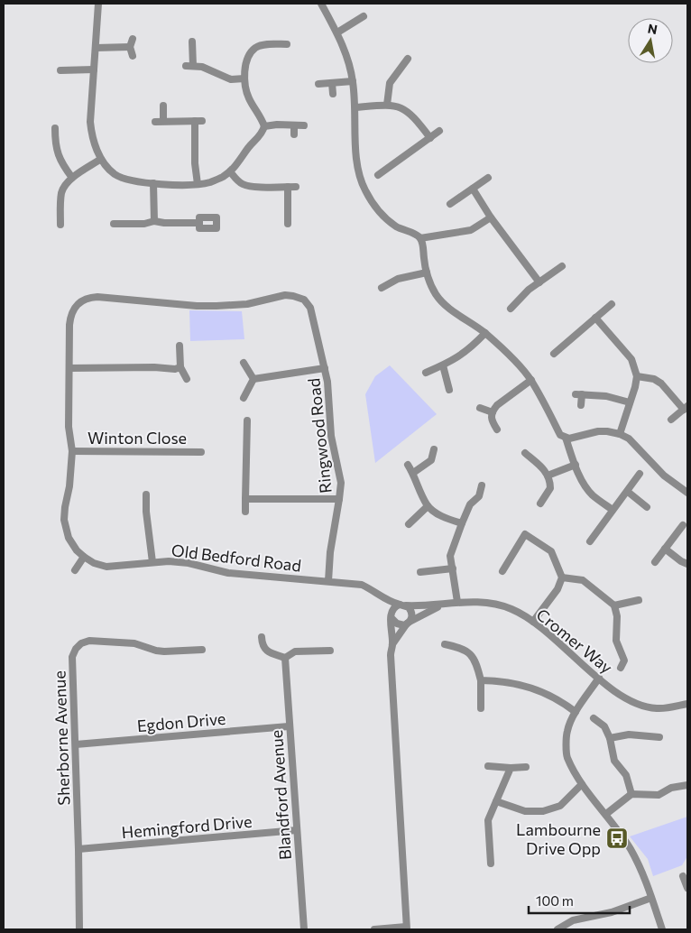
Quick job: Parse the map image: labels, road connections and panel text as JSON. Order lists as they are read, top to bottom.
{
  "streets": {
    "street": [
      "Ringwood Road",
      "Winton Close",
      "Old Bedford Road",
      "Cromer Way",
      "Egdon Drive",
      "Sherborne Avenue",
      "Blandford Avenue",
      "Hemingford Drive"
    ]
  },
  "crossings": [
    ["Ringwood Road", "Old Bedford Road"],
    ["Winton Close", "Old Bedford Road"],
    ["Old Bedford Road", "Cromer Way"],
    ["Egdon Drive", "Sherborne Avenue"],
    ["Egdon Drive", "Blandford Avenue"],
    ["Sherborne Avenue", "Hemingford Drive"],
    ["Blandford Avenue", "Hemingford Drive"]
  ],
  "places": {
    "bus stop": ["Lambourne Drive Opp"]
  },
  "scale_bar": "100 m",
  "north": "top"
}
